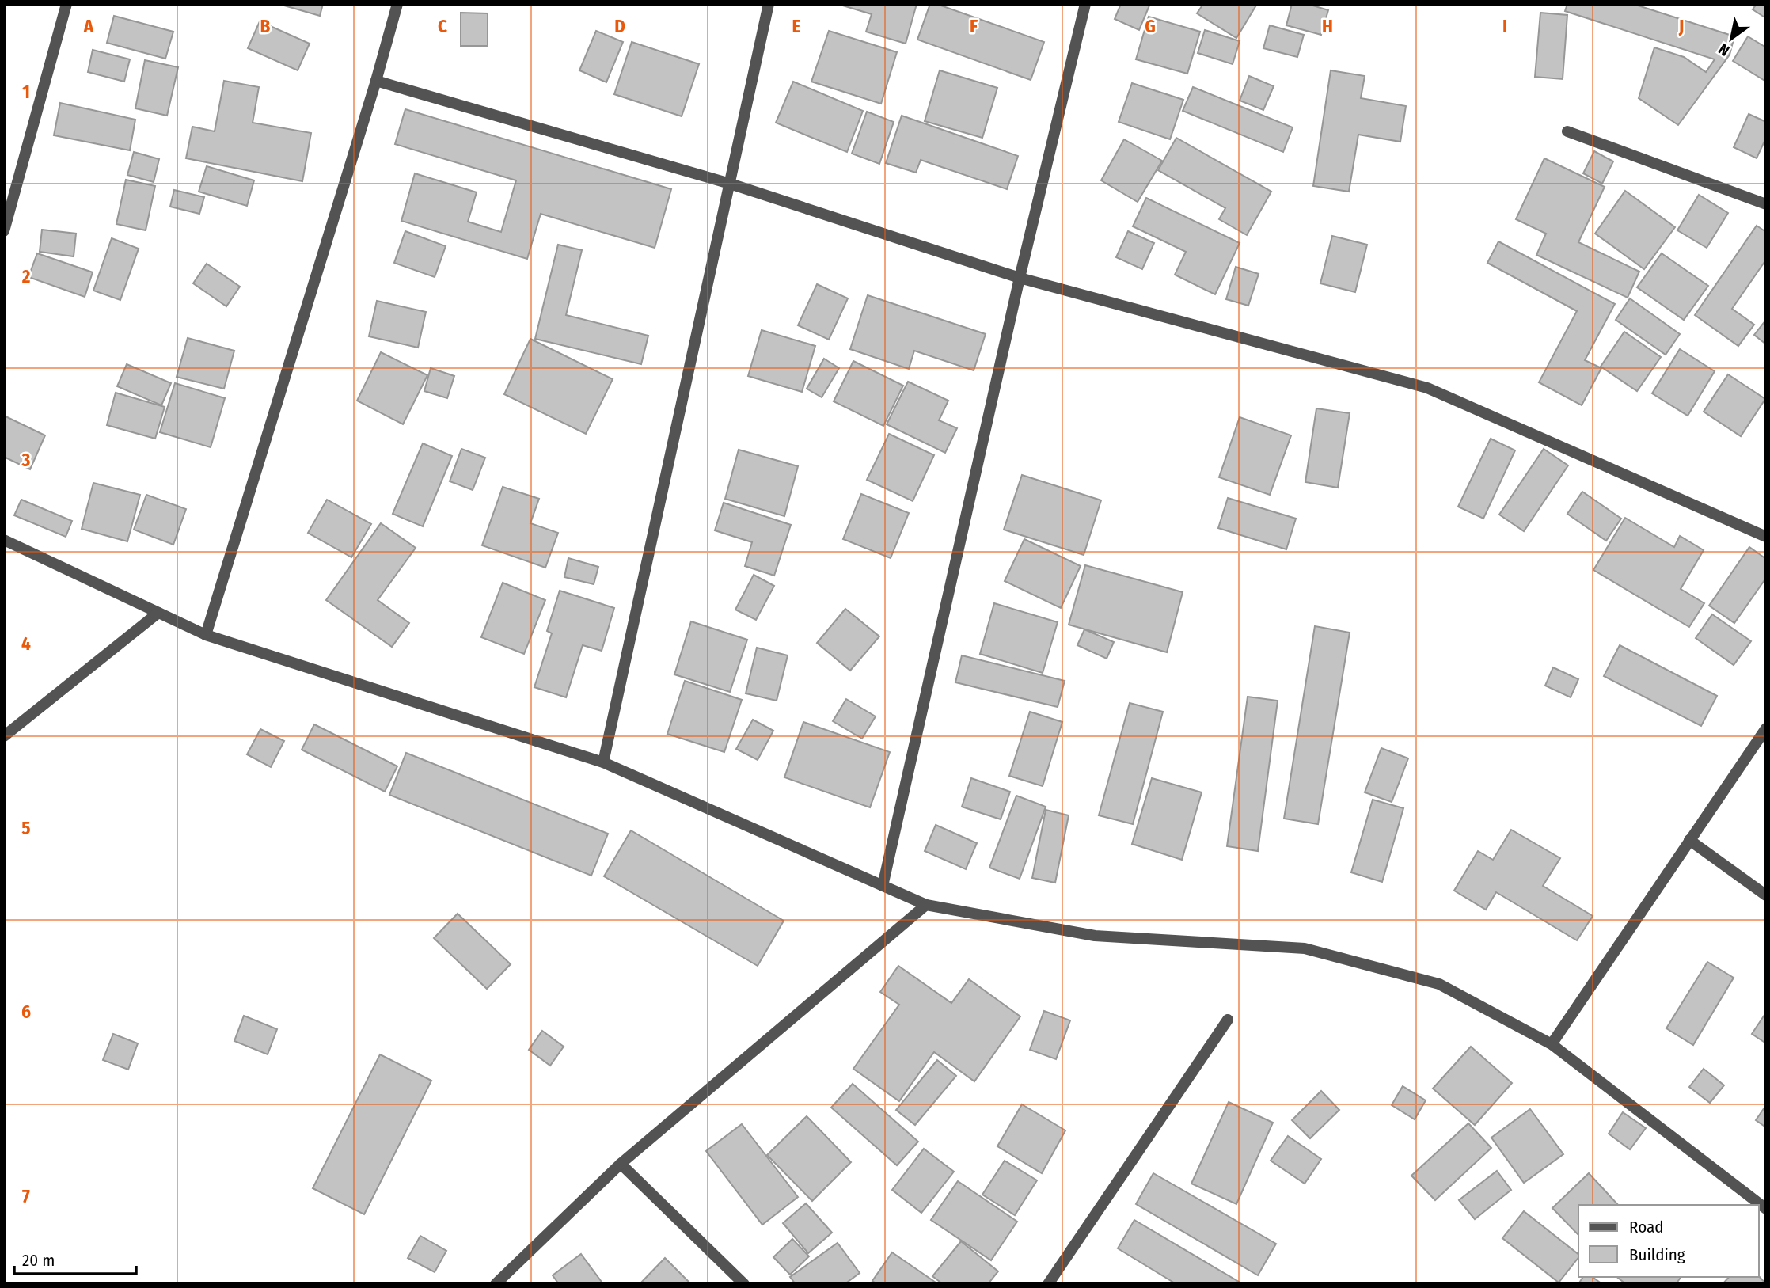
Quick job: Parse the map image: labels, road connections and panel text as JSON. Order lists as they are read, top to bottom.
{
  "legend": ["Road", "Building"],
  "scale_bar": "20 m",
  "north": "bottom left",
  "grid": {
    "columns": [
      "A",
      "B",
      "C",
      "D",
      "E",
      "F",
      "G",
      "H",
      "I",
      "J"
    ],
    "rows": [
      "1",
      "2",
      "3",
      "4",
      "5",
      "6",
      "7"
    ]
  }
}
